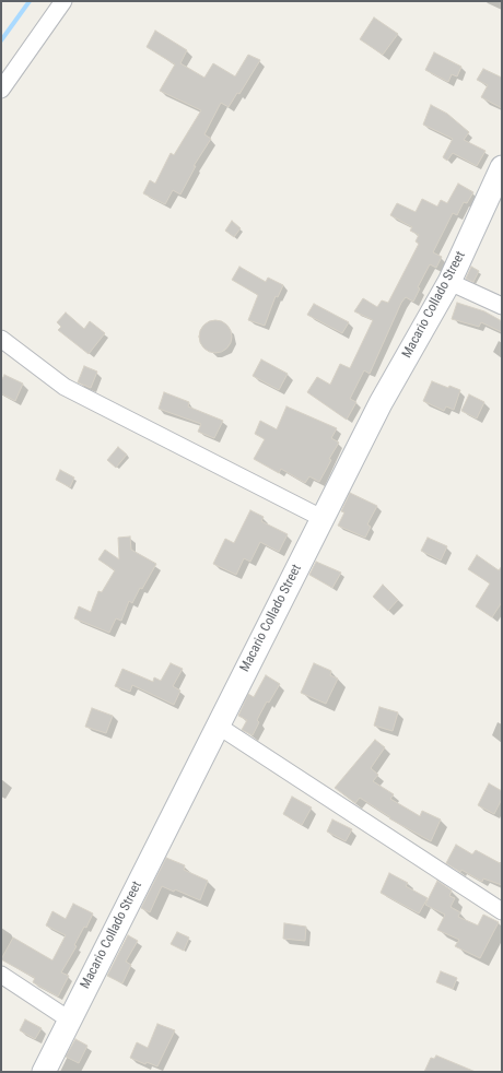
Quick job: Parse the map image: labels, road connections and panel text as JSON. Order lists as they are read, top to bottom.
{
  "streets": {
    "street": ["Macario Collado Street"]
  }
}
